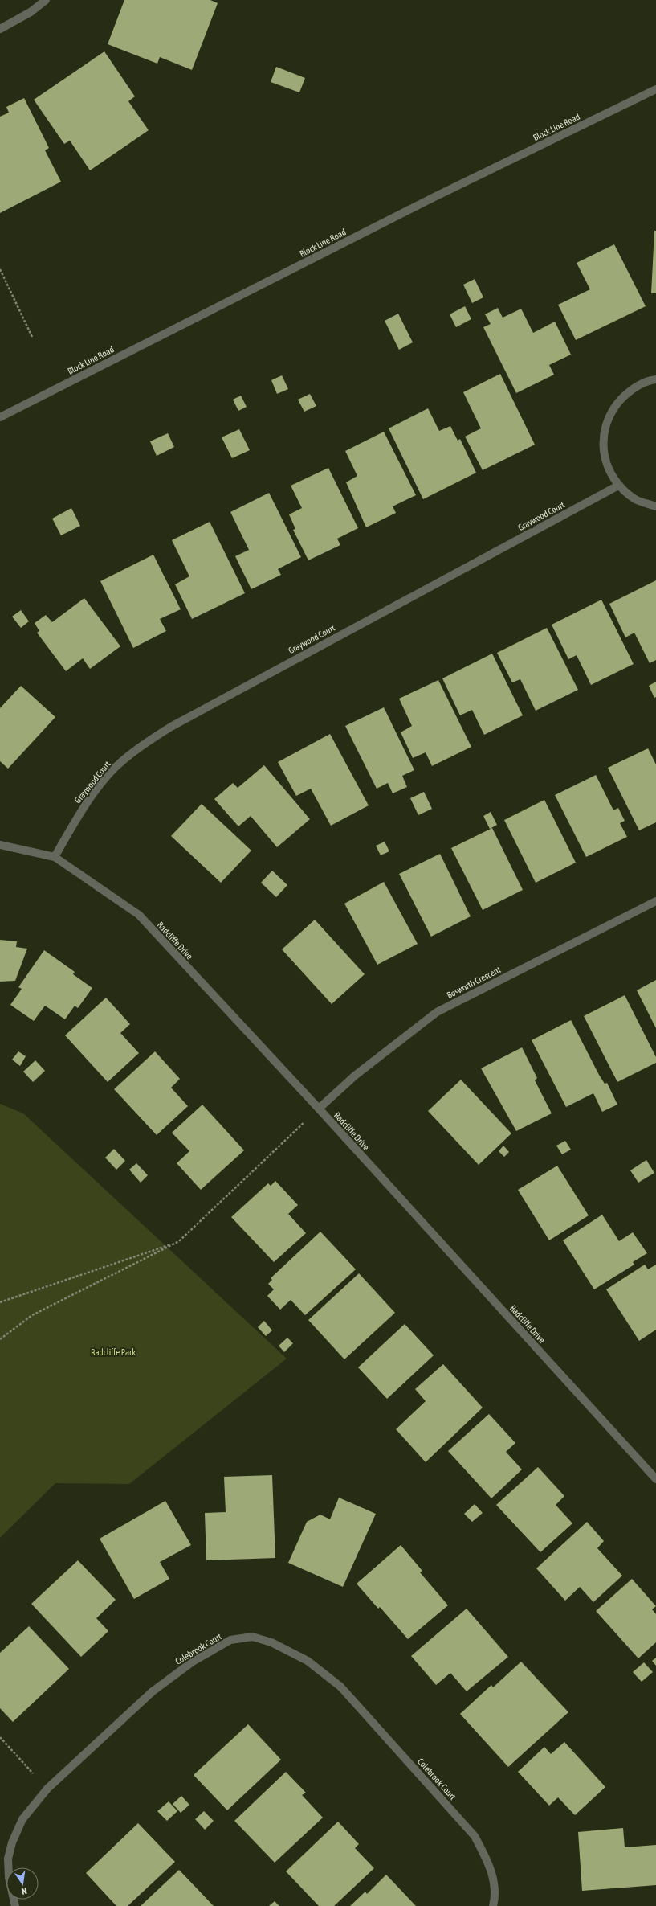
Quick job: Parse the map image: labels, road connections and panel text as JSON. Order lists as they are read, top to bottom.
{
  "streets": {
    "street": [
      "Block Line Road",
      "Graywood Court",
      "Radcliffe Drive",
      "Bosworth Crescent",
      "Colebrook Court"
    ]
  },
  "crossings": [
    ["Graywood Court", "Radcliffe Drive"],
    ["Radcliffe Drive", "Bosworth Crescent"]
  ],
  "parks": ["Radcliffe Park"],
  "north": "bottom"
}
